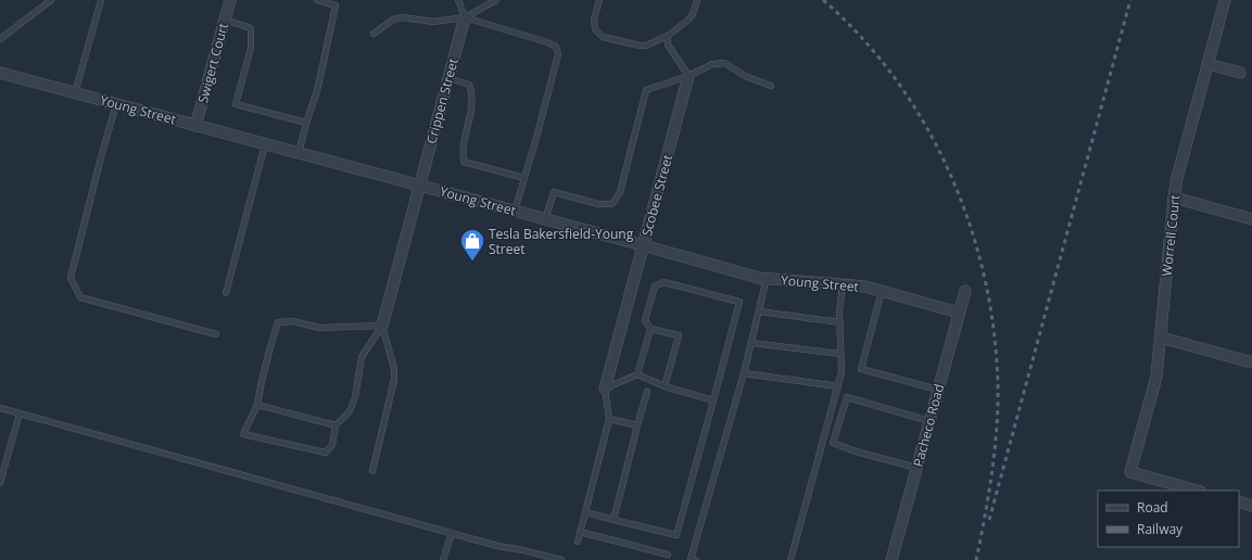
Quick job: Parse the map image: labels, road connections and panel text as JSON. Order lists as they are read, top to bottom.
{
  "streets": {
    "street": [
      "Swigert Court",
      "Crippen Street",
      "Young Street",
      "Scobee Street",
      "Worrell Court",
      "Pacheco Road"
    ]
  },
  "crossings": [
    ["Swigert Court", "Young Street"],
    ["Crippen Street", "Young Street"],
    ["Young Street", "Scobee Street"],
    ["Young Street", "Pacheco Road"]
  ],
  "places": {
    "shop": ["Tesla Bakersfield-Young Street"]
  },
  "legend": ["Road", "Railway"]
}
